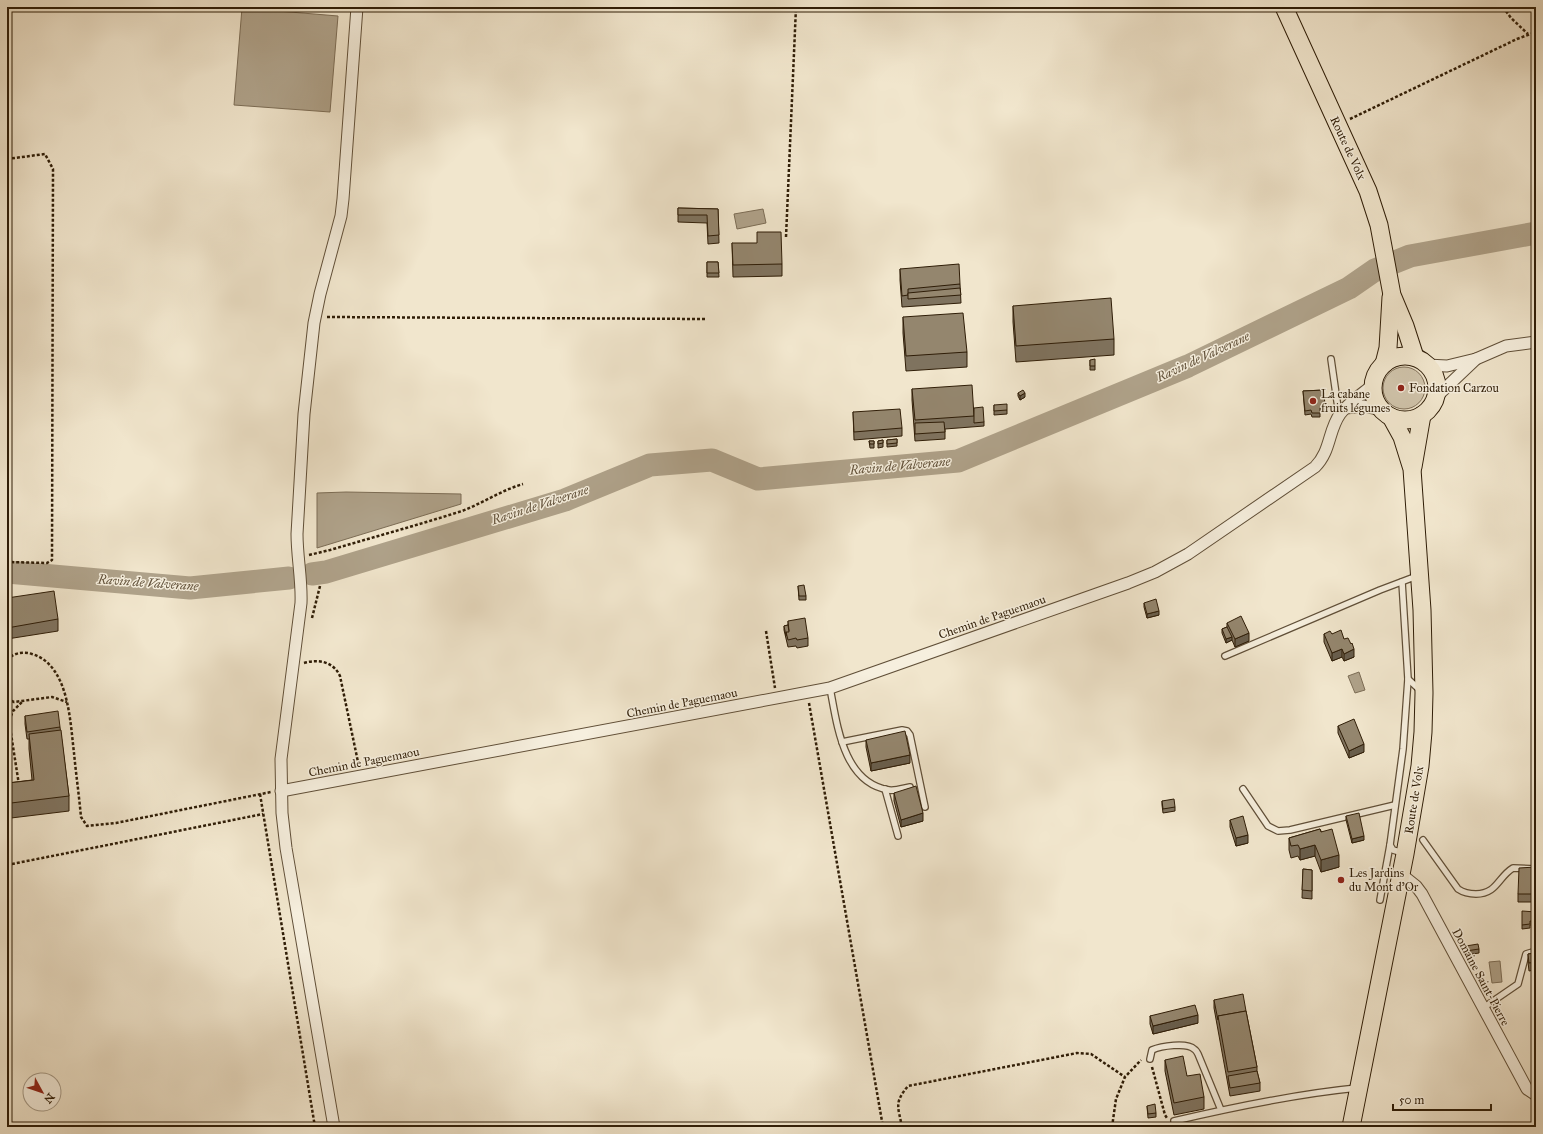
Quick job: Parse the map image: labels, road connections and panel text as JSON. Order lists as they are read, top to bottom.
{
  "streets": {
    "main road": ["Route de Volx"],
    "street": ["Chemin de Paguemaou", "Domaine Saint-Pierre"]
  },
  "crossings": [
    ["Route de Volx", "Domaine Saint-Pierre"]
  ],
  "water": ["Ravin de Valverane"],
  "places": ["Fondation Carzou", "La cabane fruits légumes", "Les Jardins du Mont d'Or"],
  "scale_bar": "50 m",
  "north": "bottom right"
}
